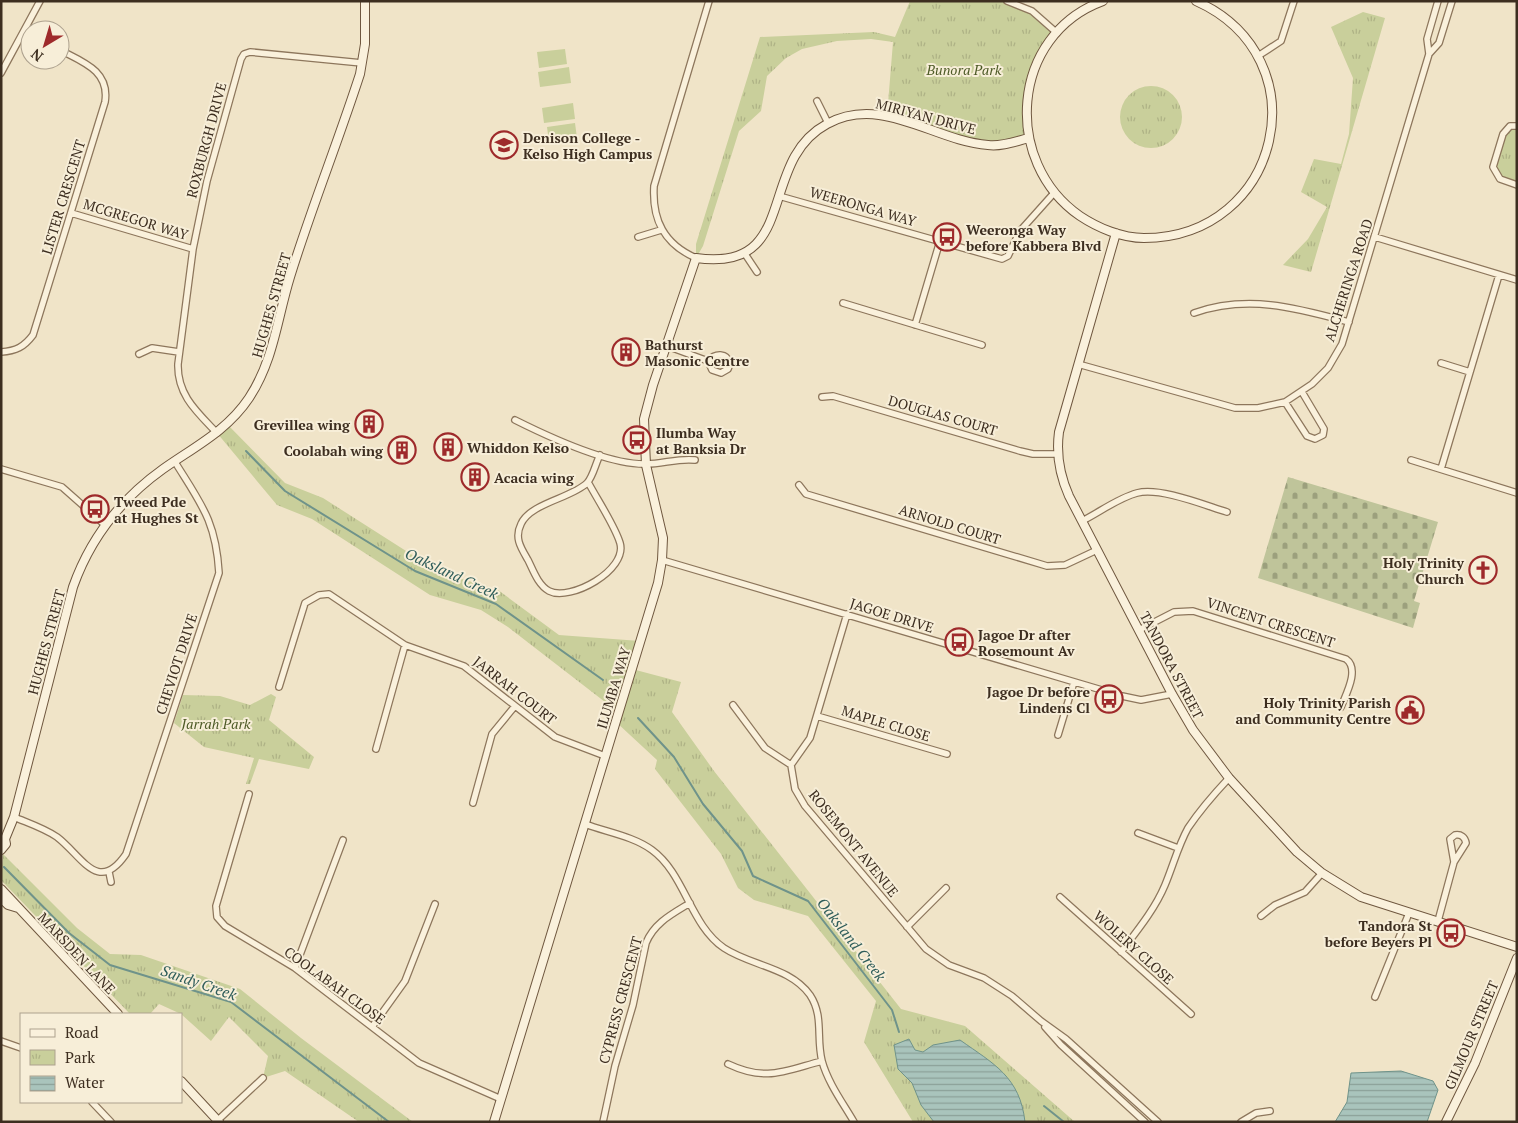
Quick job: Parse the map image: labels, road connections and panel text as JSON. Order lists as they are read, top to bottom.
{
  "streets": {
    "street": [
      "MIRIYAN DRIVE",
      "ROXBURGH DRIVE",
      "LISTER CRESCENT",
      "WEERONGA WAY",
      "MCGREGOR WAY",
      "ALCHERINGA ROAD",
      "HUGHES STREET",
      "DOUGLAS COURT",
      "ARNOLD COURT",
      "JAGOE DRIVE",
      "VINCENT CRESCENT",
      "CHEVIOT DRIVE",
      "TANDORA STREET",
      "ILUMBA WAY",
      "JARRAH COURT",
      "MAPLE CLOSE",
      "ROSEMONT AVENUE",
      "WOLERY CLOSE",
      "MARSDEN LANE",
      "COOLABAH CLOSE",
      "CYPRESS CRESCENT",
      "GILMOUR STREET"
    ]
  },
  "crossings": [
    ["MIRIYAN DRIVE", "WEERONGA WAY"],
    ["ROXBURGH DRIVE", "MCGREGOR WAY"],
    ["ROXBURGH DRIVE", "HUGHES STREET"],
    ["LISTER CRESCENT", "MCGREGOR WAY"],
    ["ALCHERINGA ROAD", "TANDORA STREET"],
    ["HUGHES STREET", "CHEVIOT DRIVE"],
    ["DOUGLAS COURT", "TANDORA STREET"],
    ["ARNOLD COURT", "TANDORA STREET"],
    ["JAGOE DRIVE", "TANDORA STREET"],
    ["JAGOE DRIVE", "ILUMBA WAY"],
    ["VINCENT CRESCENT", "TANDORA STREET"],
    ["ILUMBA WAY", "JARRAH COURT"],
    ["ILUMBA WAY", "COOLABAH CLOSE"]
  ],
  "water": ["Oaksland Creek", "Sandy Creek"],
  "parks": ["Bunora Park", "Jarrah Park"],
  "places": {
    "school or university": ["Denison College - Kelso High Campus"],
    "bus stop": [
      "Weeronga Way before Kabbera Blvd",
      "Ilumba Way at Banksia Dr",
      "Tweed Pde at Hughes St",
      "Jagoe Dr after Rosemount Av",
      "Jagoe Dr before Lindens Cl",
      "Tandora St before Beyers Pl"
    ],
    "building": [
      "Bathurst Masonic Centre",
      "Grevillea wing",
      "Whiddon Kelso",
      "Coolabah wing",
      "Acacia wing"
    ],
    "church": ["Holy Trinity Church"],
    "public building": ["Holy Trinity Parish and Community Centre"]
  },
  "legend": ["Road", "Park", "Water"],
  "north": "bottom left"
}
